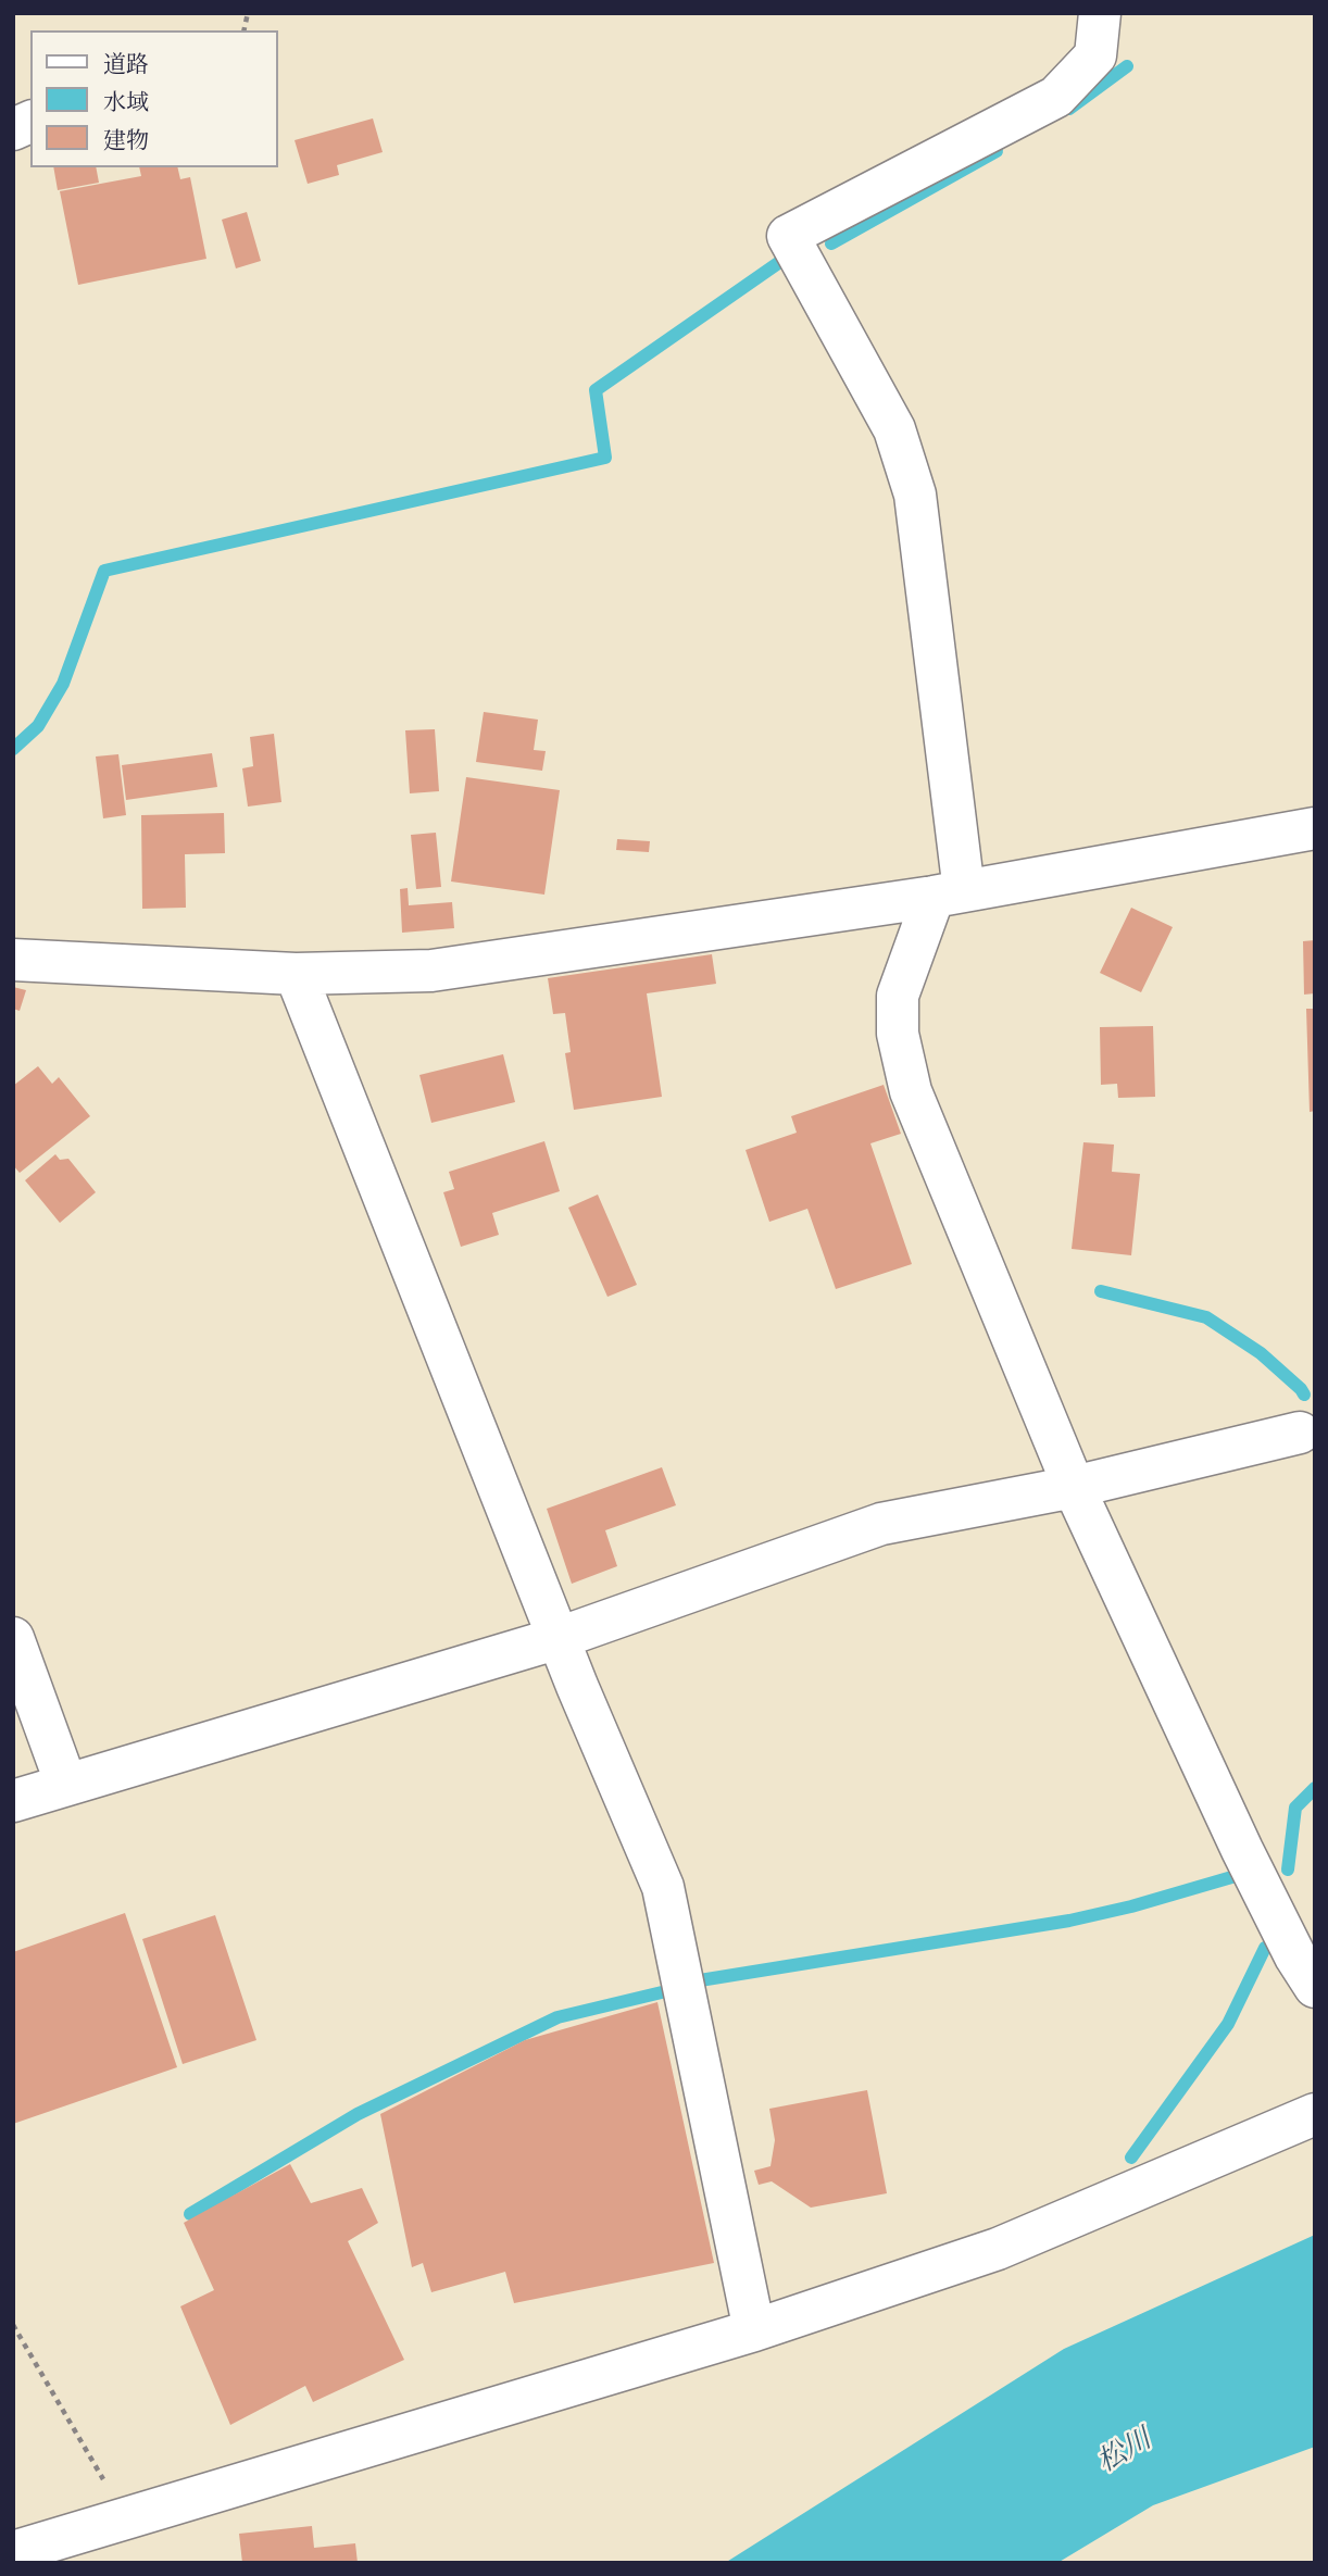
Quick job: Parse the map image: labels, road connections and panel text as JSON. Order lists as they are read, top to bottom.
{
  "water": ["松川"],
  "legend": ["道路", "水域", "建物"]
}
